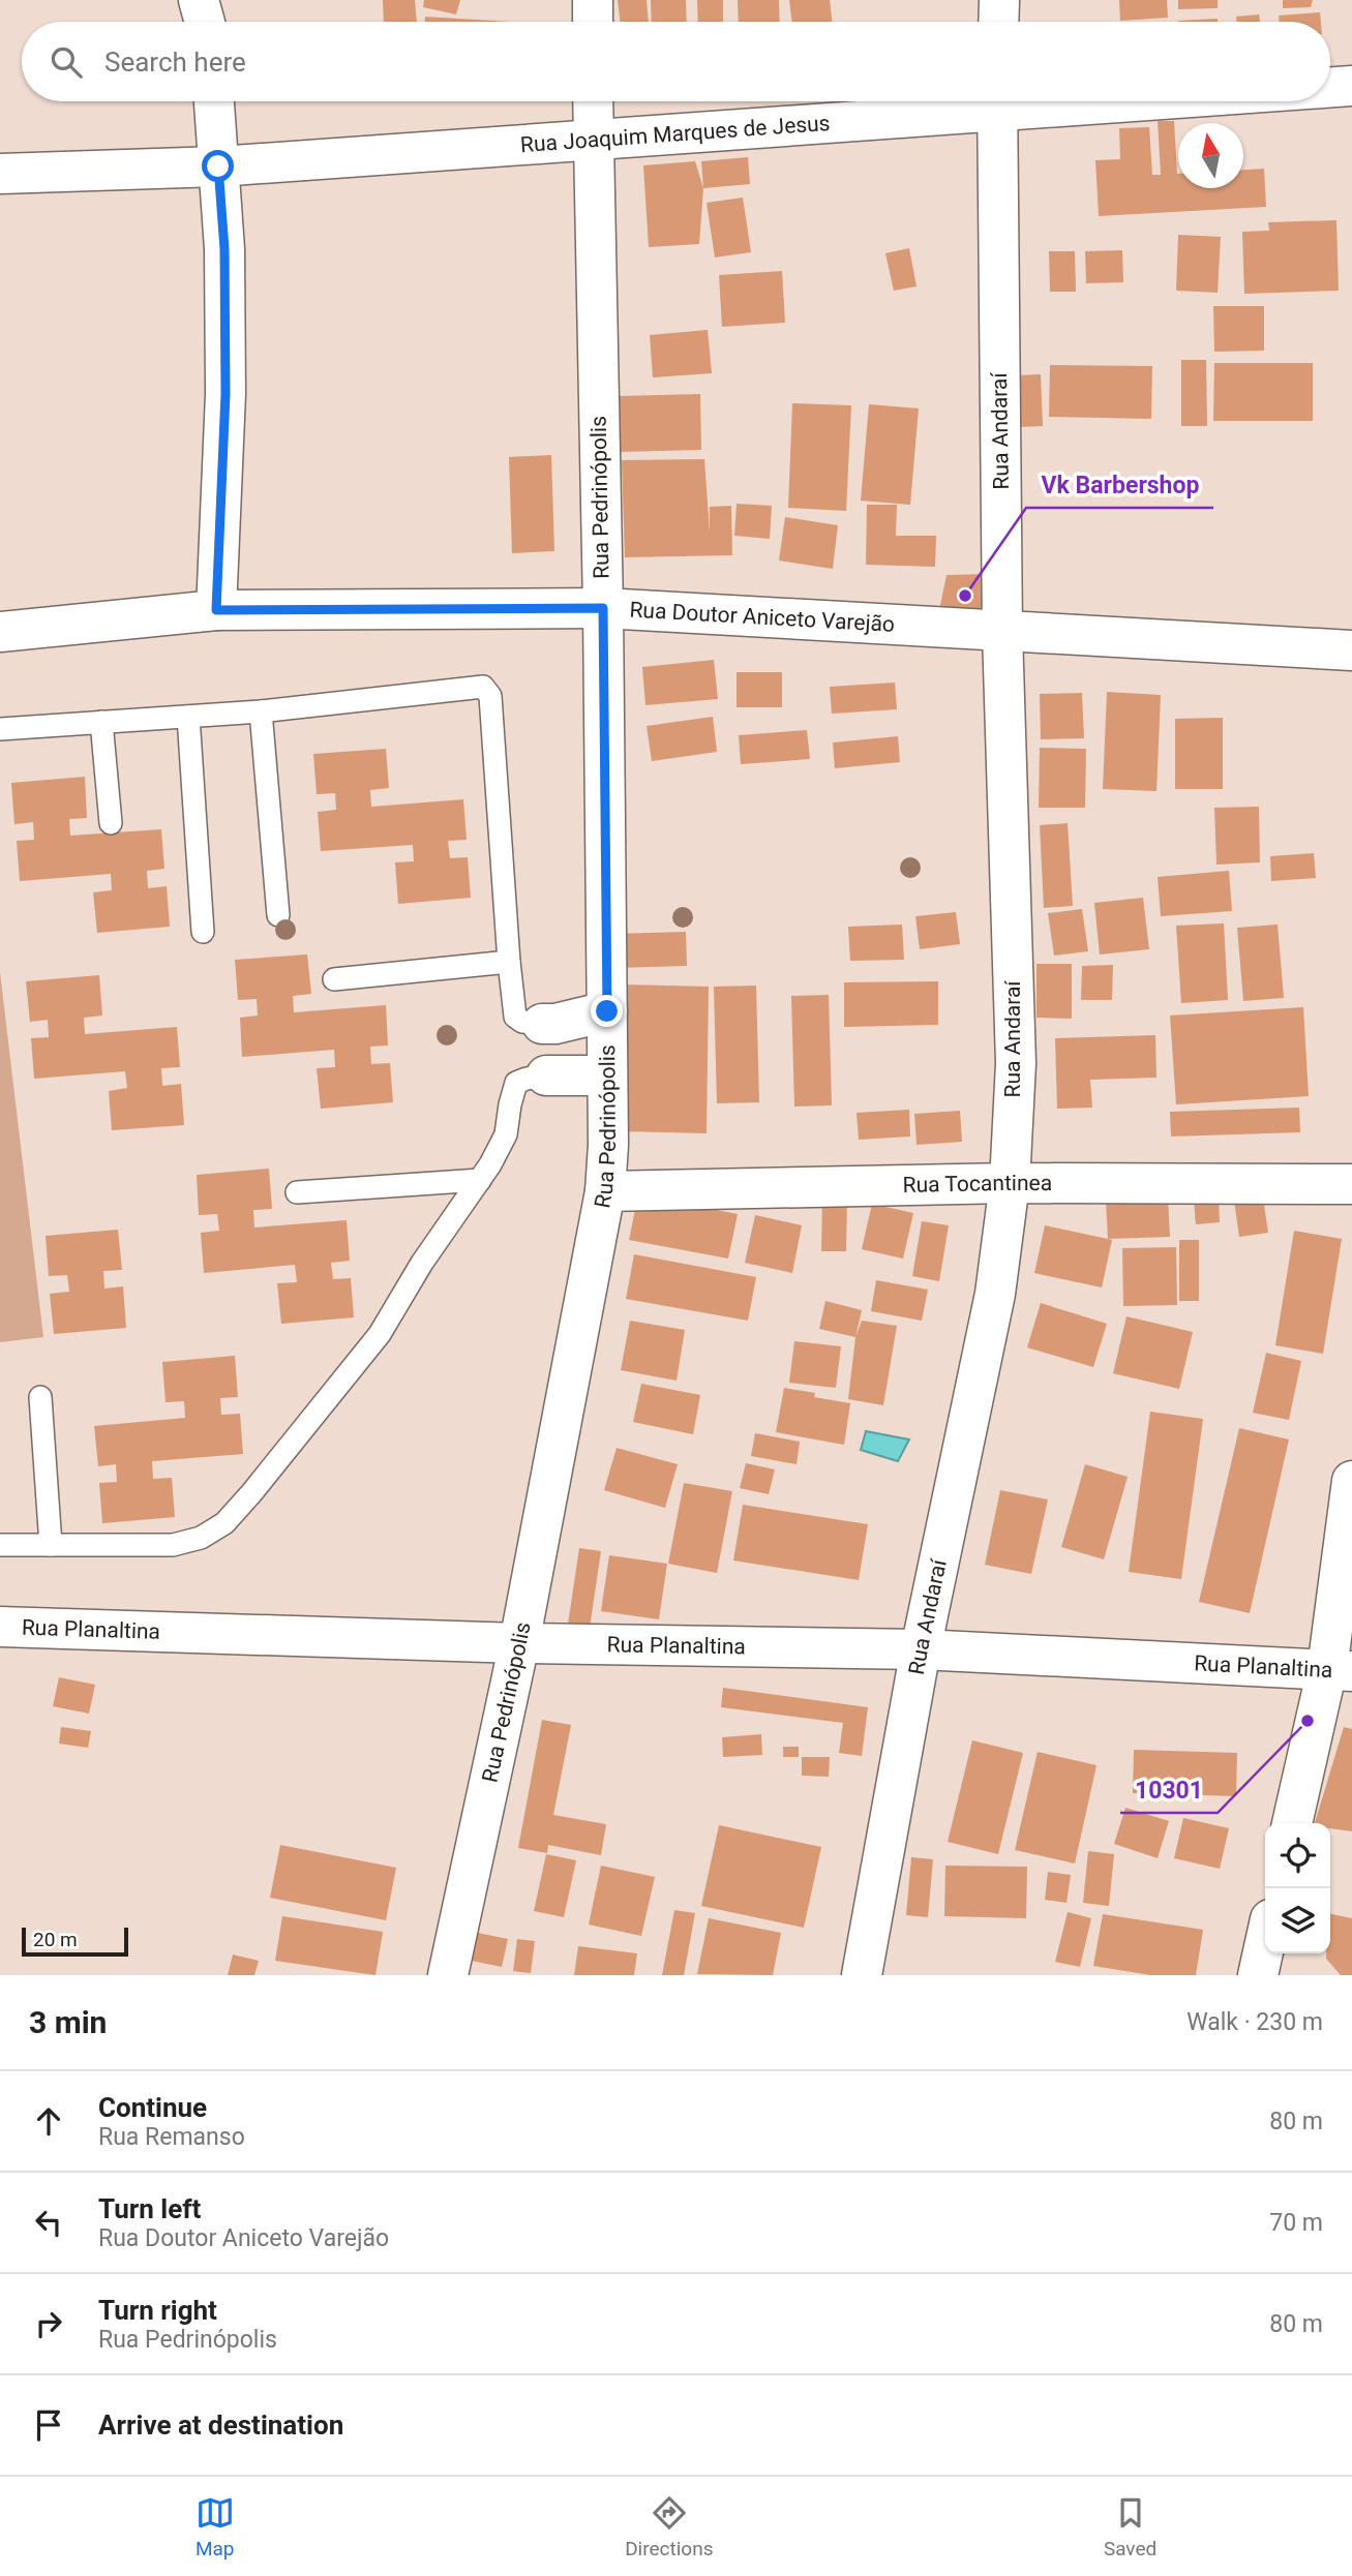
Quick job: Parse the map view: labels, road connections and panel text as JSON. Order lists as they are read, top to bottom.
{
  "streets": {
    "street": [
      "Rua Joaquim Marques de Jesus",
      "Rua Andaraí",
      "Rua Pedrinópolis",
      "Rua Doutor Aniceto Varejão",
      "Rua Tocantinea",
      "Rua Planaltina"
    ]
  },
  "crossings": [
    ["Rua Joaquim Marques de Jesus", "Rua Pedrinópolis"],
    ["Rua Andaraí", "Rua Doutor Aniceto Varejão"],
    ["Rua Andaraí", "Rua Tocantinea"],
    ["Rua Andaraí", "Rua Planaltina"],
    ["Rua Pedrinópolis", "Rua Doutor Aniceto Varejão"],
    ["Rua Pedrinópolis", "Rua Tocantinea"],
    ["Rua Pedrinópolis", "Rua Planaltina"]
  ],
  "places": ["Vk Barbershop", "10301"],
  "scale_bar": "20 m",
  "north": "top",
  "page": {
    "search": "Search here",
    "scale": "20 m",
    "heading": ["3 min", "Walk · 230 m"],
    "list": [
      ["Continue", "Rua Remanso", "80 m"],
      ["Turn left", "Rua Doutor Aniceto Varejão", "70 m"],
      ["Turn right", "Rua Pedrinópolis", "80 m"],
      "Arrive at destination"
    ],
    "nav": ["Map", "Directions", "Saved"]
  }
}
